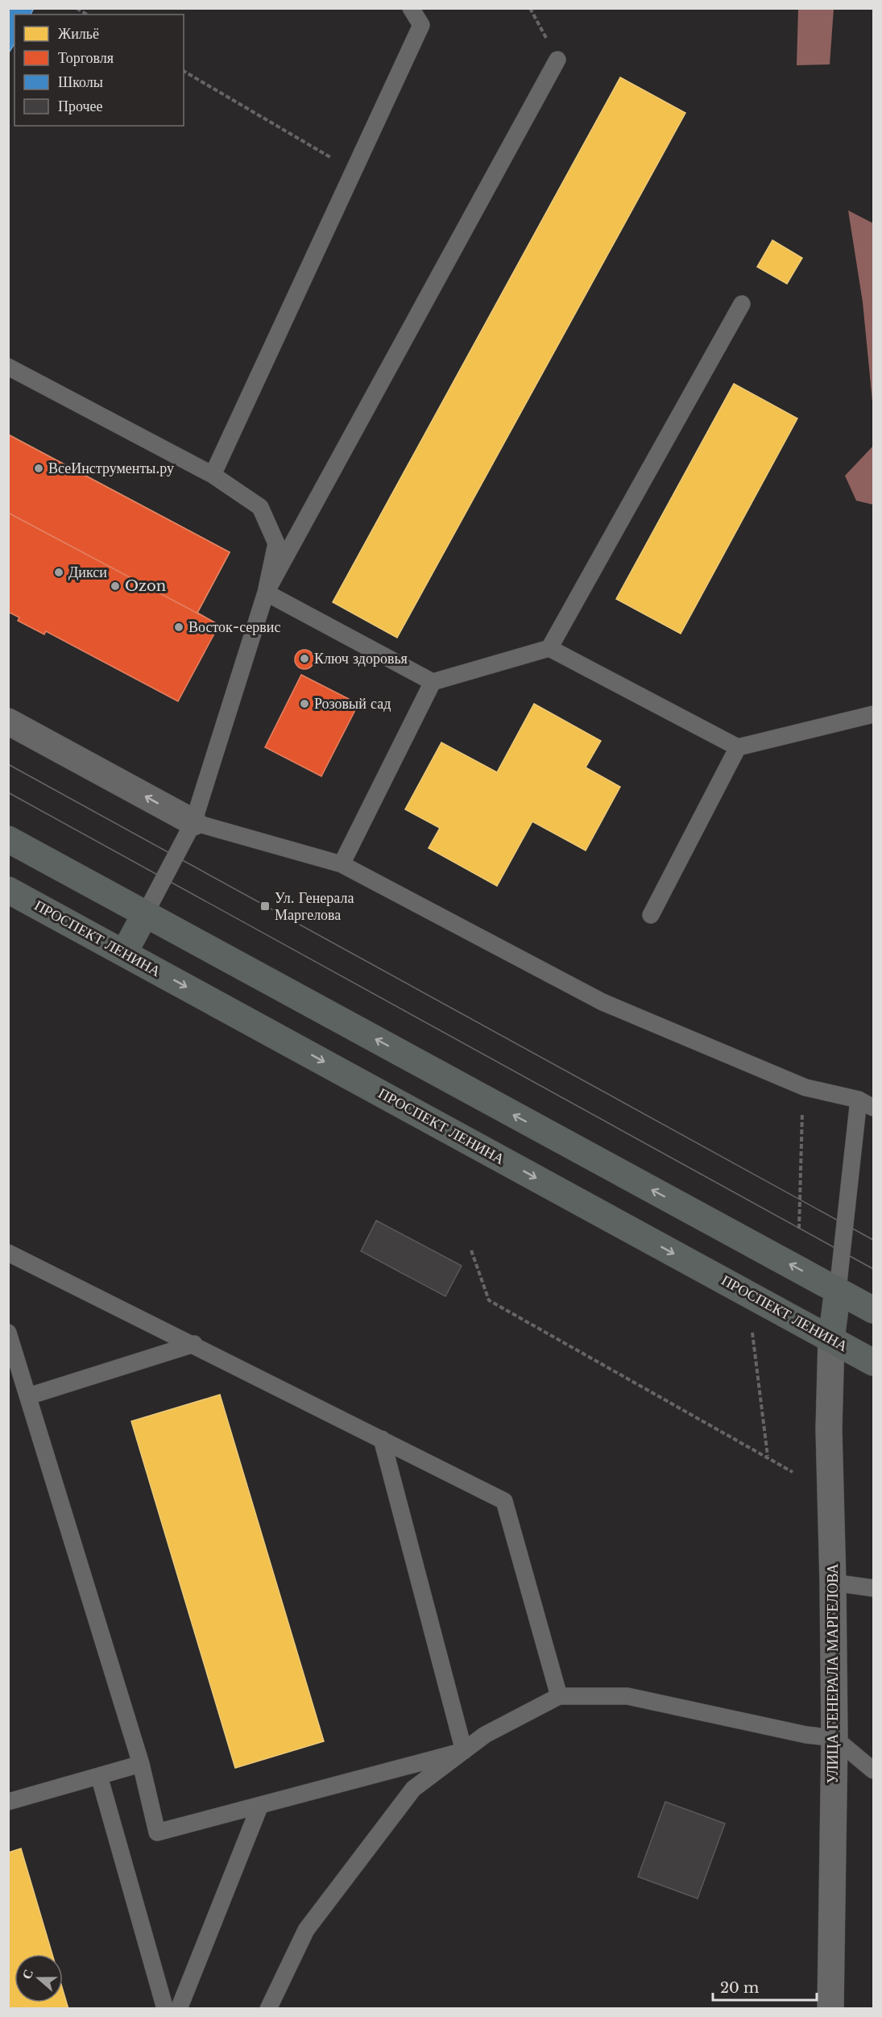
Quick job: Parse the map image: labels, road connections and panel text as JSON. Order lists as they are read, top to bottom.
{
  "streets": {
    "main road": ["ПРОСПЕКТ ЛЕНИНА"],
    "street": ["УЛИЦА ГЕНЕРАЛА МАРГЕЛОВА"]
  },
  "crossings": [
    ["ПРОСПЕКТ ЛЕНИНА", "УЛИЦА ГЕНЕРАЛА МАРГЕЛОВА"]
  ],
  "places": {
    "other": [
      "ВсеИнструменты.ру",
      "Дикси",
      "Ozon",
      "Восток-сервис",
      "Ключ здоровья",
      "Розовый сад"
    ],
    "transit": ["Ул. Генерала Маргелова"]
  },
  "legend": [
    "Жильё",
    "Торговля",
    "Школы",
    "Прочее"
  ],
  "scale_bar": "20 m",
  "north": "left"
}
